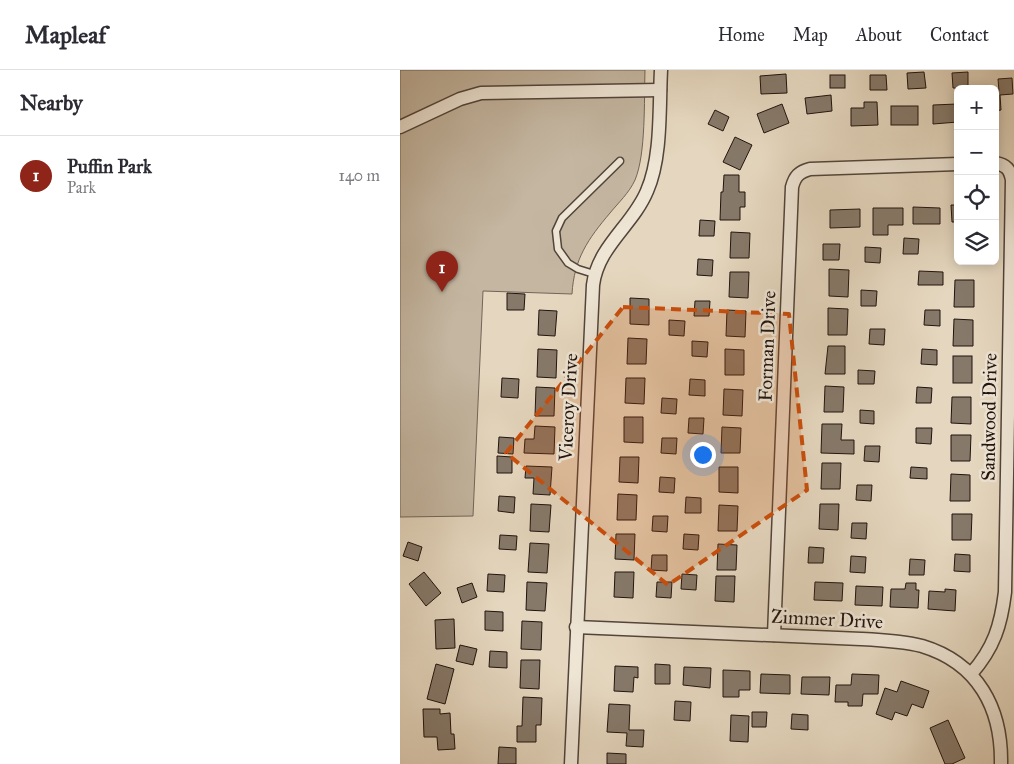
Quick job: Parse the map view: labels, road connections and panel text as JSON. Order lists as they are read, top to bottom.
{
  "streets": {
    "street": [
      "Forman Drive",
      "Viceroy Drive",
      "Sandwood Drive",
      "Zimmer Drive"
    ]
  },
  "crossings": [
    ["Forman Drive", "Zimmer Drive"],
    ["Viceroy Drive", "Zimmer Drive"],
    ["Sandwood Drive", "Zimmer Drive"]
  ],
  "page": {
    "header": "Mapleaf",
    "nav": [
      "Home",
      "Map",
      "About",
      "Contact"
    ],
    "heading": "Nearby",
    "map_buttons": ["+", "−"],
    "list": [
      {
        "mark": "1",
        "name": "Puffin Park",
        "note": "Park",
        "value": "140 m"
      }
    ],
    "pins": "1"
  }
}
